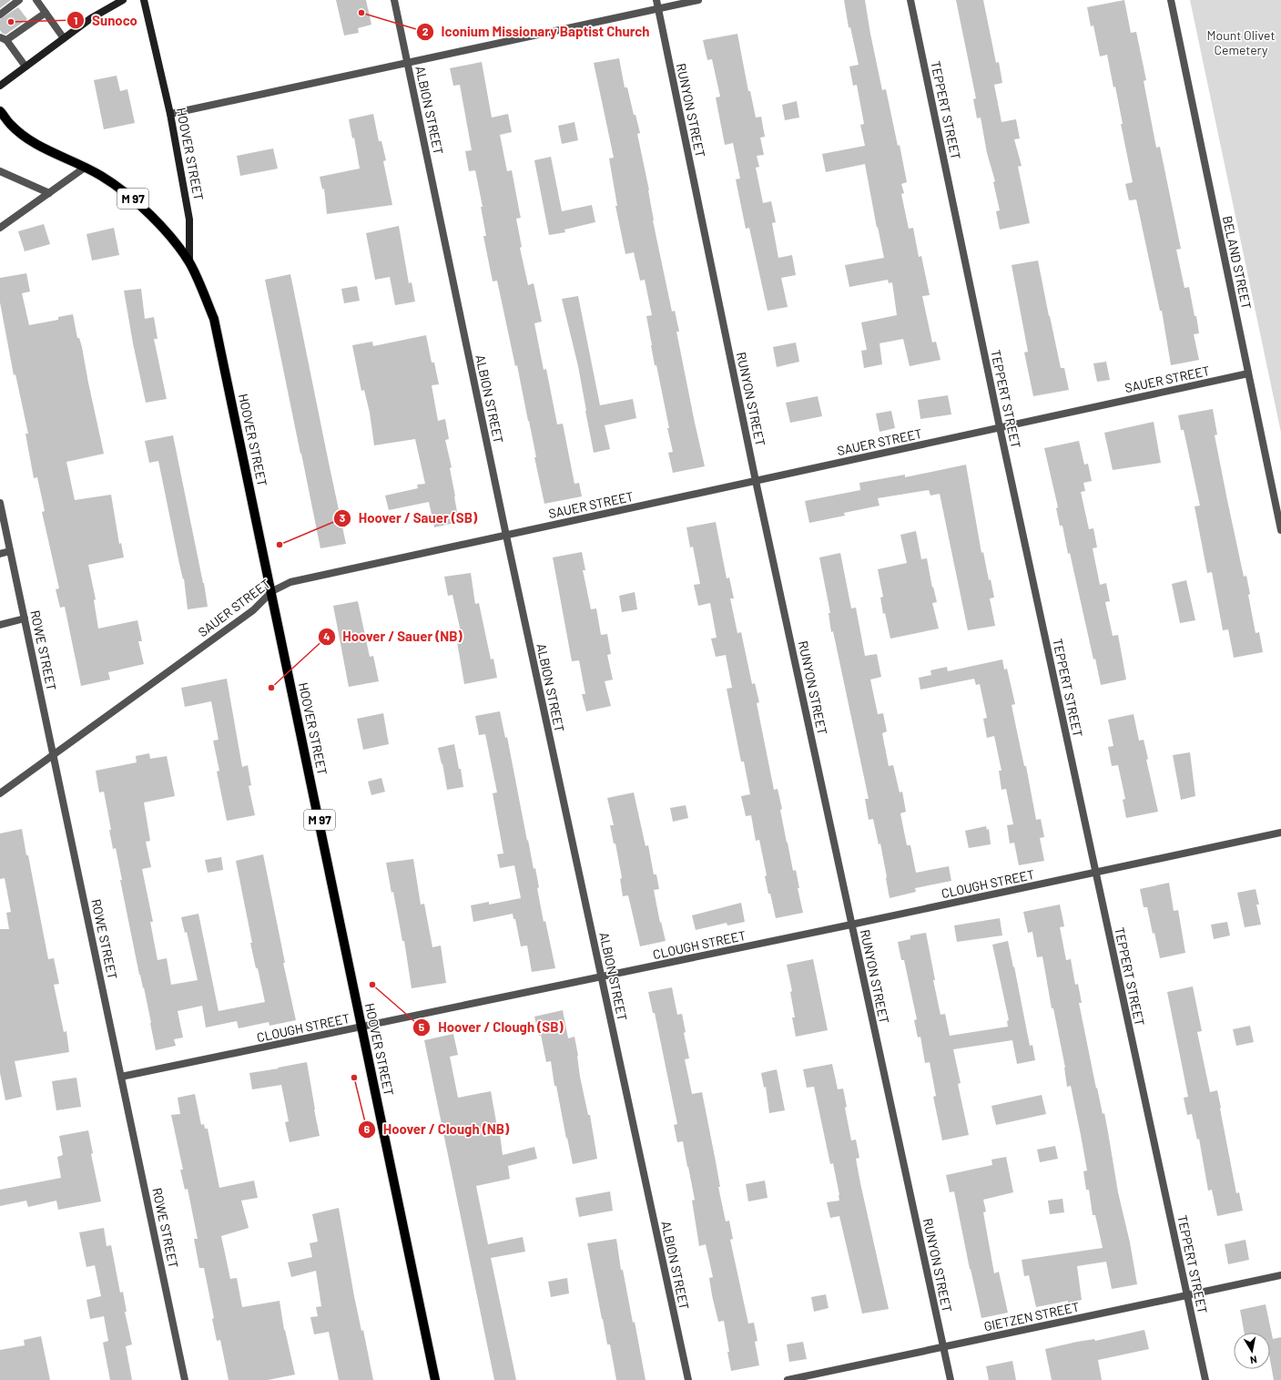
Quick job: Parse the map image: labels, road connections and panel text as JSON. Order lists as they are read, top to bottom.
{
  "streets": {
    "main road": ["HOOVER STREET", "M 97"],
    "street": [
      "ALBION STREET",
      "RUNYON STREET",
      "TEPPERT STREET",
      "BELAND STREET",
      "SAUER STREET",
      "ROWE STREET",
      "CLOUGH STREET",
      "GIETZEN STREET"
    ]
  },
  "crossings": [
    ["ALBION STREET", "SAUER STREET"],
    ["ALBION STREET", "CLOUGH STREET"],
    ["RUNYON STREET", "SAUER STREET"],
    ["RUNYON STREET", "CLOUGH STREET"],
    ["RUNYON STREET", "GIETZEN STREET"],
    ["TEPPERT STREET", "SAUER STREET"],
    ["TEPPERT STREET", "CLOUGH STREET"],
    ["TEPPERT STREET", "GIETZEN STREET"],
    ["HOOVER STREET", "M 97"],
    ["HOOVER STREET", "SAUER STREET"],
    ["HOOVER STREET", "CLOUGH STREET"],
    ["BELAND STREET", "SAUER STREET"],
    ["SAUER STREET", "ROWE STREET"],
    ["ROWE STREET", "CLOUGH STREET"]
  ],
  "parks": ["Mount Olivet Cemetery"],
  "places": [
    "Iconium Missionary Baptist Church",
    "Sunoco",
    "Hoover / Sauer (SB)",
    "Hoover / Sauer (NB)",
    "Hoover / Clough (SB)",
    "Hoover / Clough (NB)"
  ],
  "north": "bottom"
}
